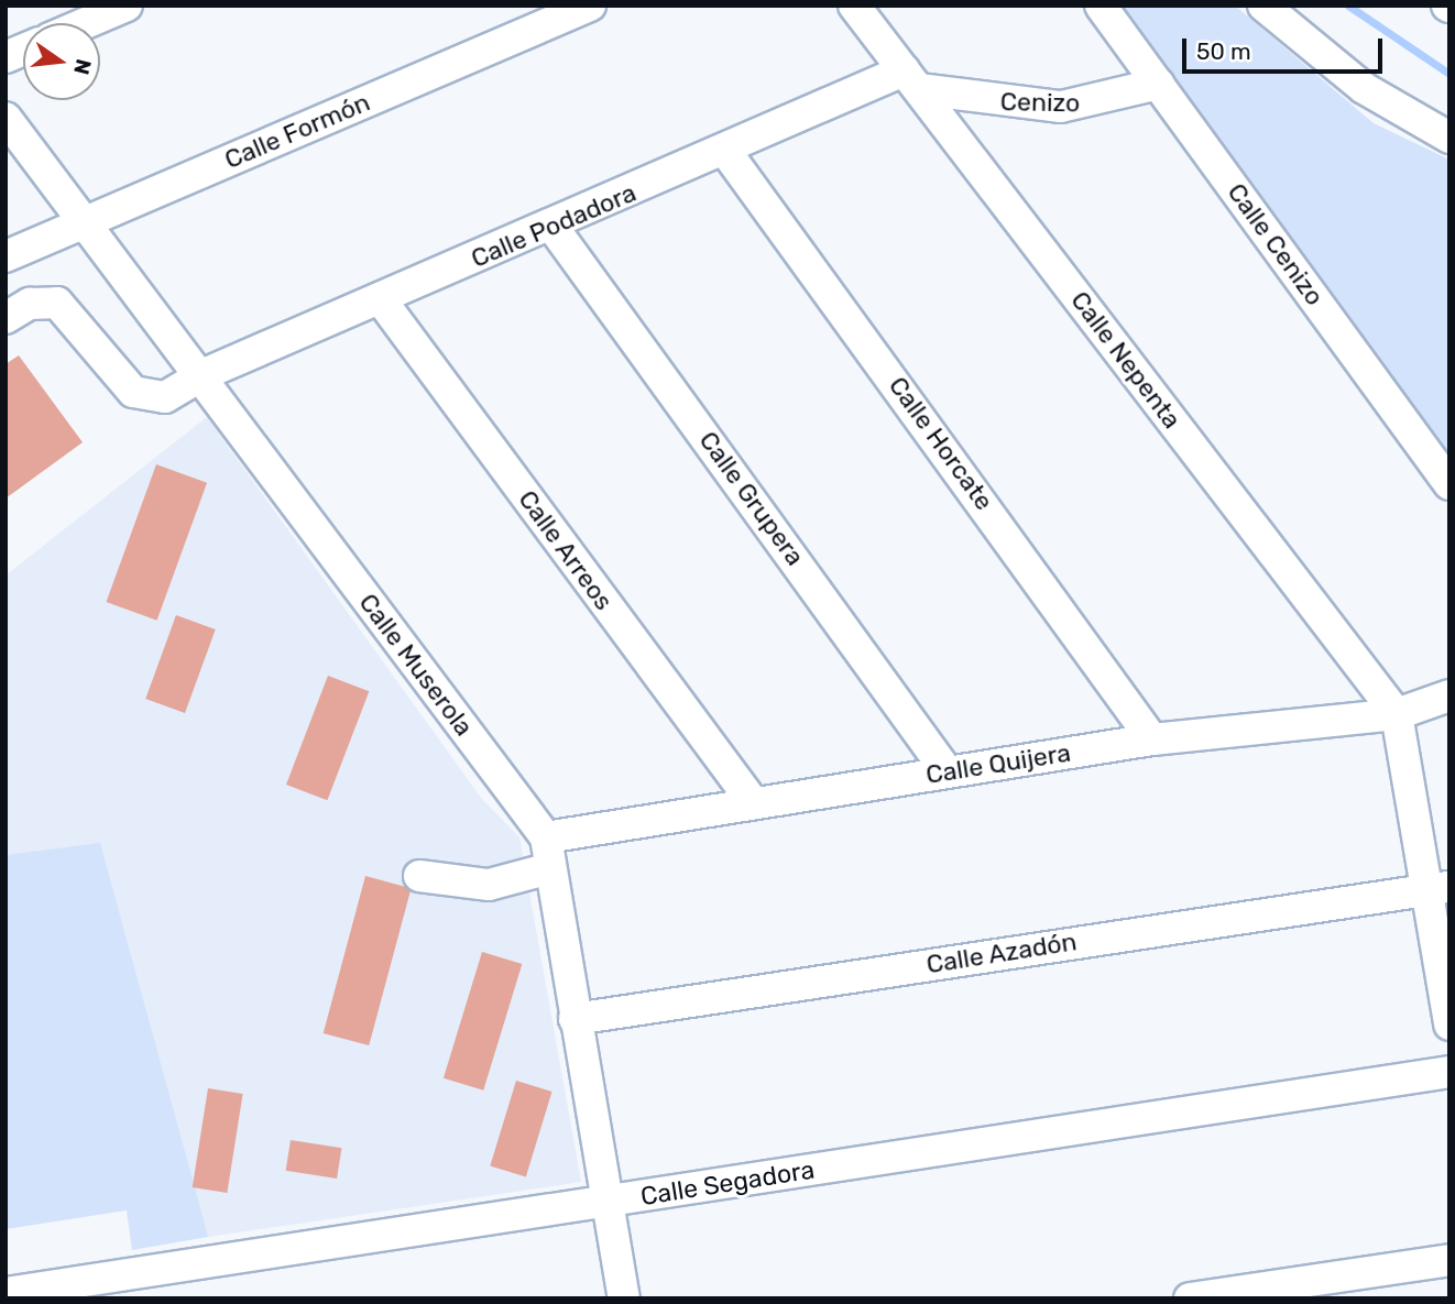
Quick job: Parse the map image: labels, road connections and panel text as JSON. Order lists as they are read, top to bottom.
{
  "streets": {
    "street": [
      "Cenizo",
      "Calle Formón",
      "Calle Podadora",
      "Calle Cenizo",
      "Calle Nepenta",
      "Calle Horcate",
      "Calle Grupera",
      "Calle Arreos",
      "Calle Muserola",
      "Calle Quijera",
      "Calle Azadón",
      "Calle Segadora"
    ]
  },
  "crossings": [
    ["Cenizo", "Calle Podadora"],
    ["Cenizo", "Calle Cenizo"],
    ["Cenizo", "Calle Nepenta"],
    ["Calle Formón", "Calle Muserola"],
    ["Calle Podadora", "Calle Nepenta"],
    ["Calle Podadora", "Calle Horcate"],
    ["Calle Podadora", "Calle Grupera"],
    ["Calle Podadora", "Calle Arreos"],
    ["Calle Podadora", "Calle Muserola"],
    ["Calle Nepenta", "Calle Quijera"],
    ["Calle Horcate", "Calle Quijera"],
    ["Calle Grupera", "Calle Quijera"],
    ["Calle Arreos", "Calle Quijera"],
    ["Calle Muserola", "Calle Quijera"],
    ["Calle Muserola", "Calle Azadón"],
    ["Calle Muserola", "Calle Segadora"]
  ],
  "scale_bar": "50 m",
  "north": "right"
}
